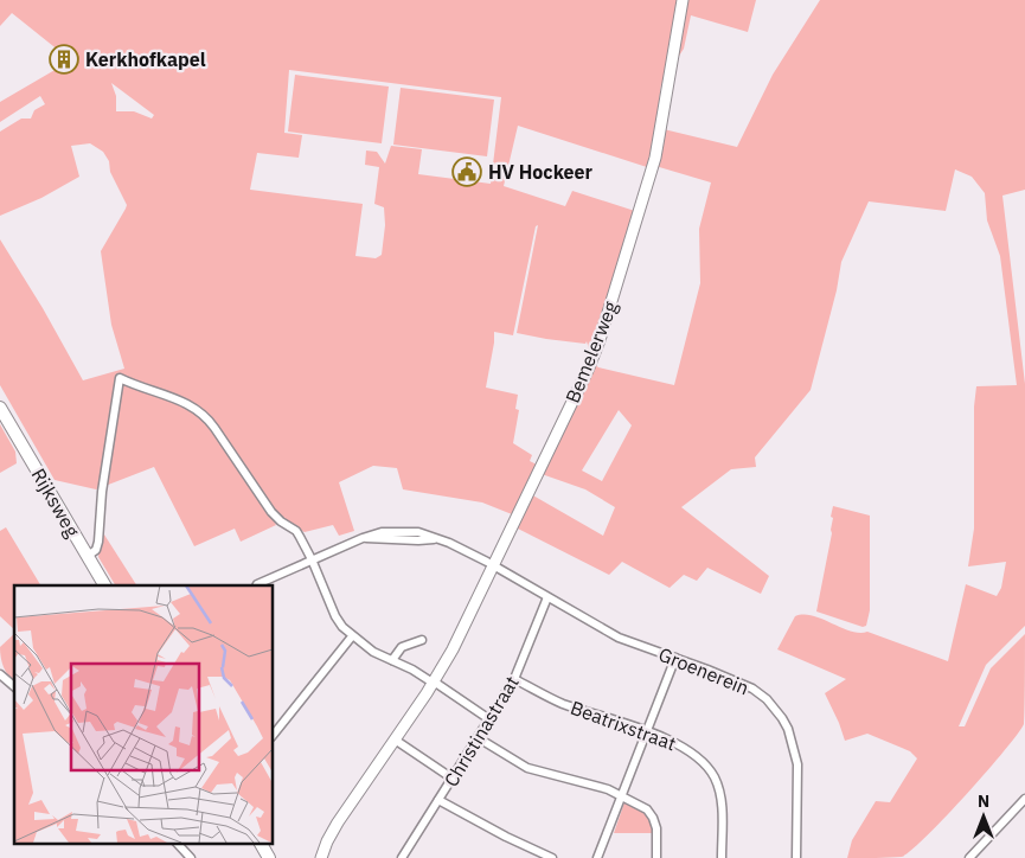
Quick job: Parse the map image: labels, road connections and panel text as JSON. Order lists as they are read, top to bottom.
{
  "streets": {
    "main road": ["Rijksweg"],
    "street": [
      "Bemelerweg",
      "Groenerein",
      "Beatrixstraat",
      "Christinastraat"
    ]
  },
  "crossings": [
    ["Bemelerweg", "Groenerein"],
    ["Groenerein", "Christinastraat"],
    ["Beatrixstraat", "Christinastraat"]
  ],
  "places": {
    "building": ["Kerkhofkapel"],
    "public building": ["HV Hockeer"]
  },
  "north": "top"
}
